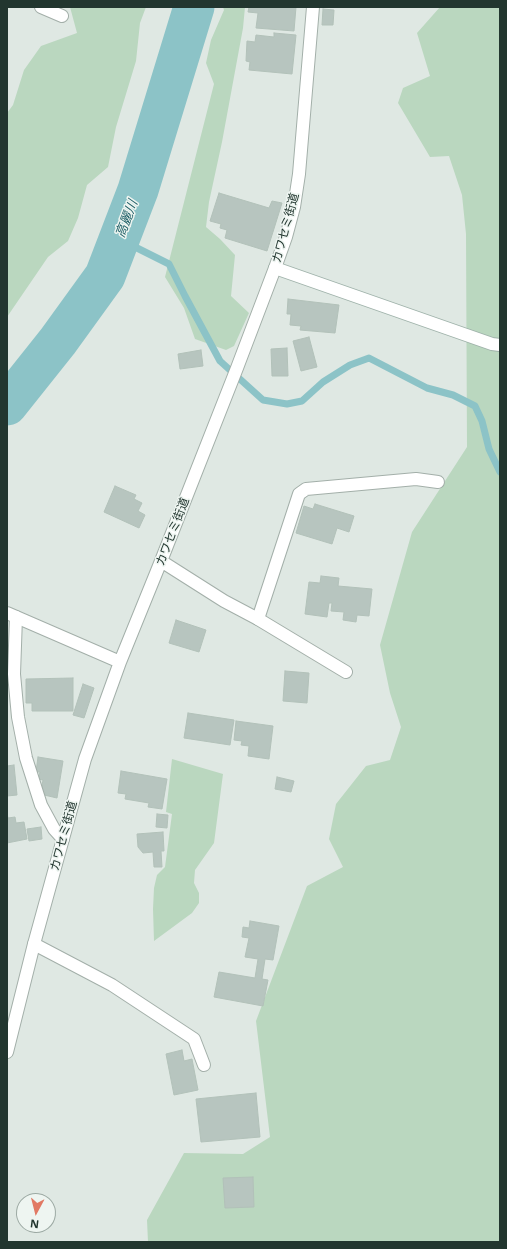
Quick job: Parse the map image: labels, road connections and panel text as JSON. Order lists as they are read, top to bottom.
{
  "streets": {
    "street": ["カワセミ街道"]
  },
  "water": ["高麗川"],
  "north": "bottom"
}
